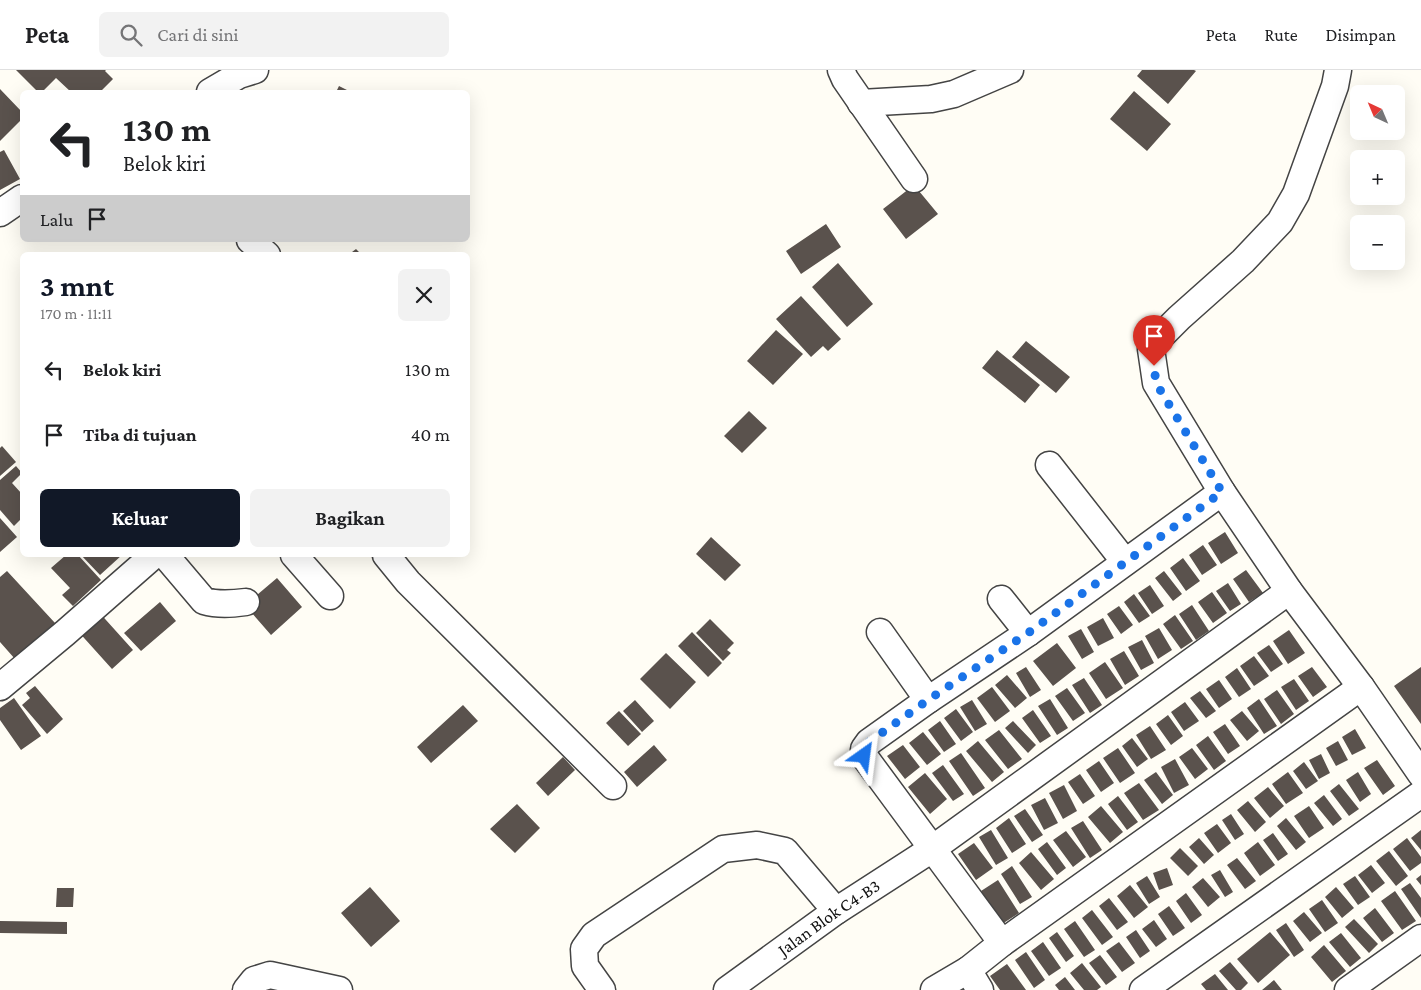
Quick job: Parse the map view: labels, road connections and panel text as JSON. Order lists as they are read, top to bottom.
{
  "streets": {
    "street": ["Jalan Blok C4-B3"]
  },
  "north": "top left",
  "page": {
    "header": "Peta",
    "search": "Cari di sini",
    "nav": ["Peta", "Rute", "Disimpan"],
    "map_buttons": ["+", "−"],
    "turn": ["130 m", "Belok kiri"],
    "then": "Lalu",
    "heading": ["3 mnt", "170 m · 11:11"],
    "list": [
      {
        "name": "Belok kiri",
        "value": "130 m"
      },
      {
        "name": "Tiba di tujuan",
        "value": "40 m"
      }
    ],
    "buttons": ["Keluar", "Bagikan"]
  }
}
